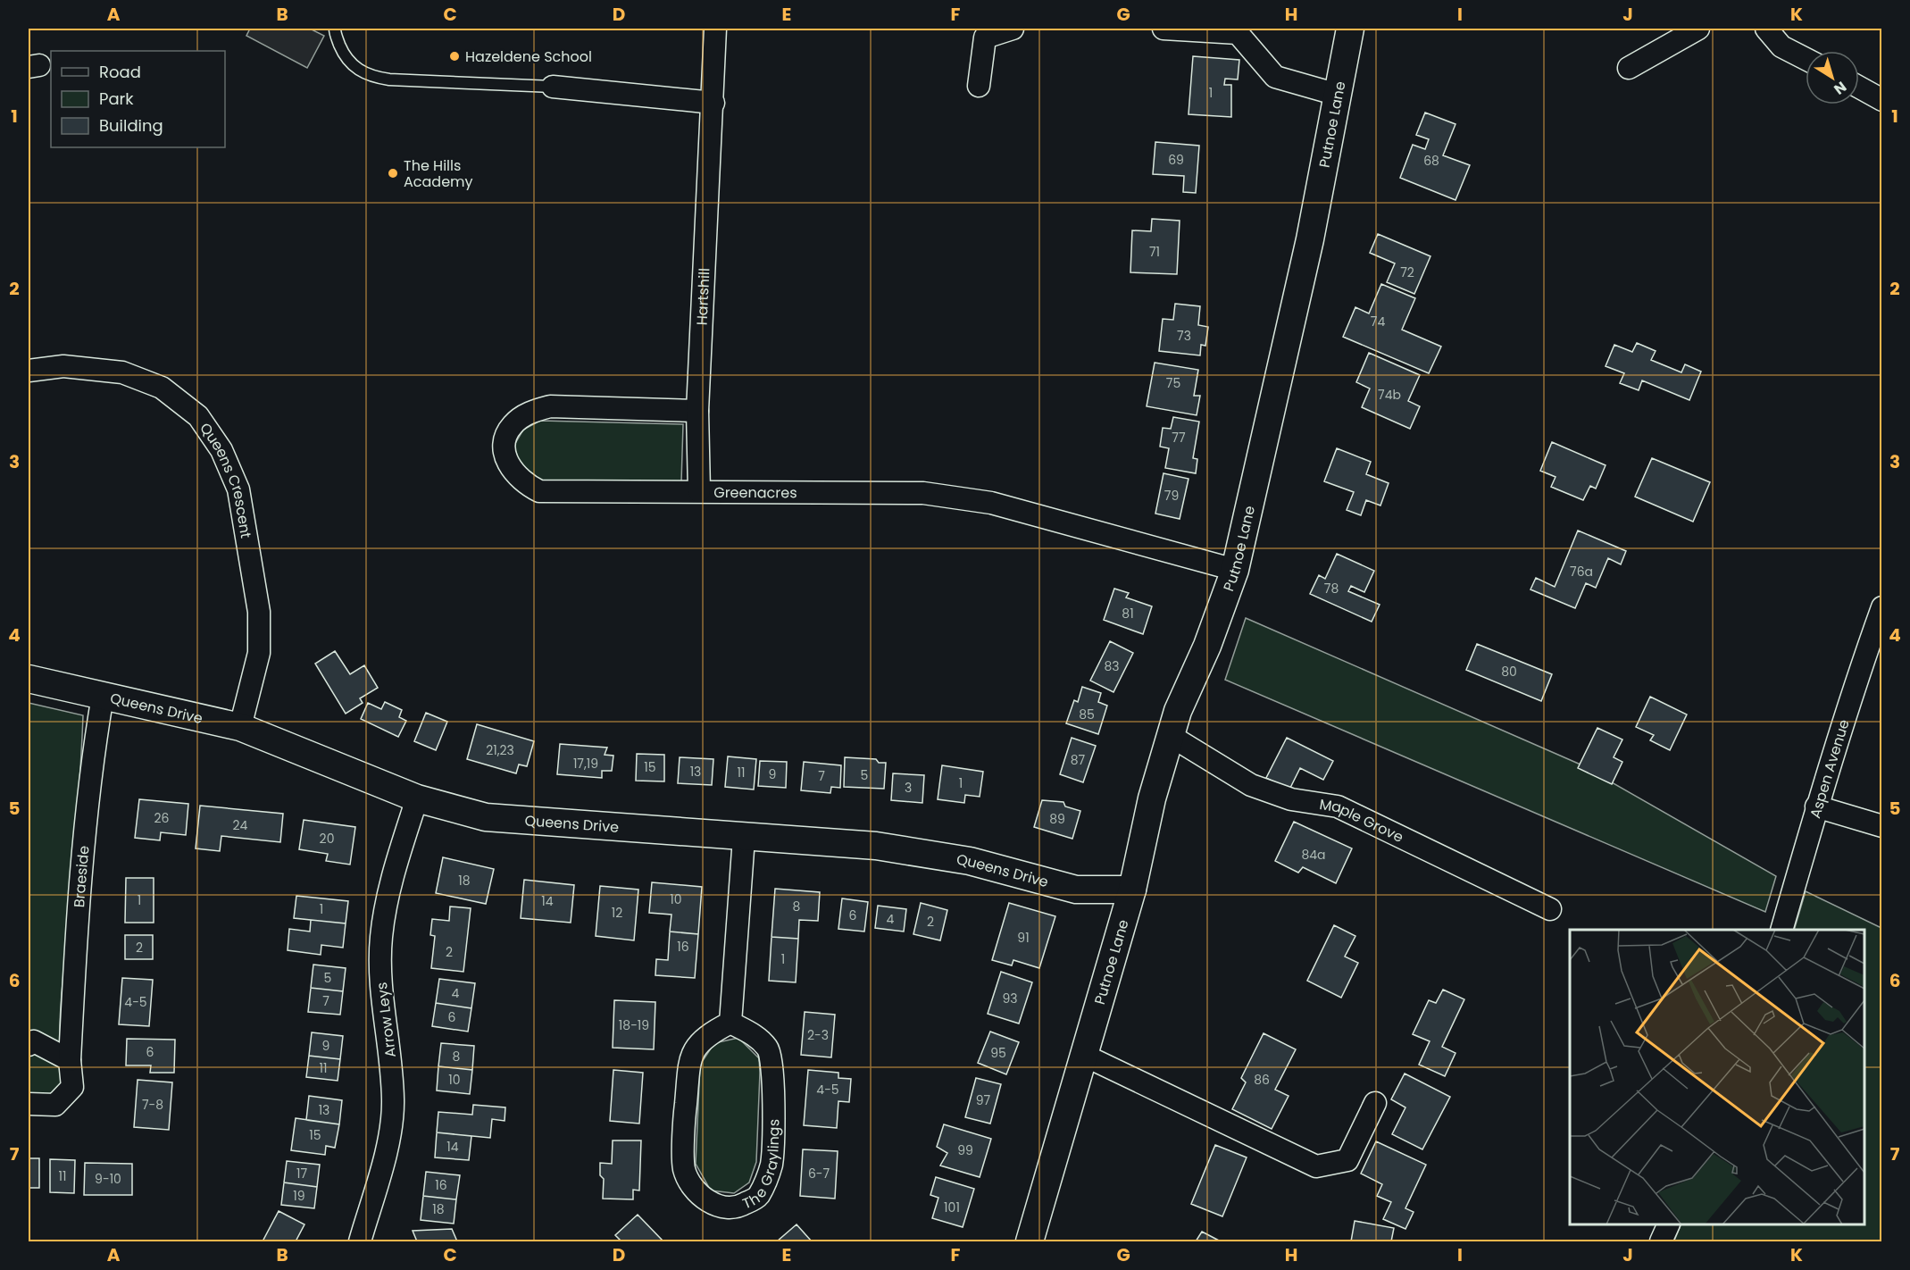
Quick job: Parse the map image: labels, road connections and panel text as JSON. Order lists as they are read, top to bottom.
{
  "streets": {
    "street": [
      "Putnoe Lane",
      "Hartshill",
      "Queens Crescent",
      "Greenacres",
      "Queens Drive",
      "Aspen Avenue",
      "Maple Grove",
      "Braeside",
      "Arrow Leys",
      "The Graylings"
    ]
  },
  "crossings": [
    ["Putnoe Lane", "Greenacres"],
    ["Putnoe Lane", "Queens Drive"],
    ["Putnoe Lane", "Maple Grove"],
    ["Hartshill", "Greenacres"],
    ["Queens Crescent", "Queens Drive"],
    ["Queens Drive", "Braeside"],
    ["Queens Drive", "Arrow Leys"]
  ],
  "places": ["Hazeldene School", "The Hills Academy"],
  "house_numbers": [
    "1",
    "69",
    "68",
    "71",
    "72",
    "74",
    "73",
    "75",
    "74b",
    "77",
    "79",
    "76a",
    "78",
    "81",
    "83",
    "80",
    "85",
    "21,23",
    "87",
    "17,19",
    "15",
    "13",
    "11",
    "9",
    "5",
    "7",
    "1",
    "3",
    "26",
    "89",
    "24",
    "20",
    "84a",
    "18",
    "10",
    "1",
    "14",
    "8",
    "1",
    "12",
    "6",
    "4",
    "2",
    "91",
    "16",
    "2",
    "2",
    "1",
    "5",
    "4",
    "93",
    "7",
    "4-5",
    "6",
    "18-19",
    "2-3",
    "9",
    "6",
    "95",
    "8",
    "11",
    "10",
    "86",
    "4-5",
    "97",
    "7-8",
    "13",
    "15",
    "14",
    "99",
    "17",
    "6-7",
    "11",
    "9-10",
    "16",
    "19",
    "101",
    "18"
  ],
  "legend": ["Road", "Park", "Building"],
  "north": "bottom right",
  "grid": {
    "columns": [
      "A",
      "B",
      "C",
      "D",
      "E",
      "F",
      "G",
      "H",
      "I",
      "J",
      "K"
    ],
    "rows": [
      "1",
      "2",
      "3",
      "4",
      "5",
      "6",
      "7"
    ]
  }
}
